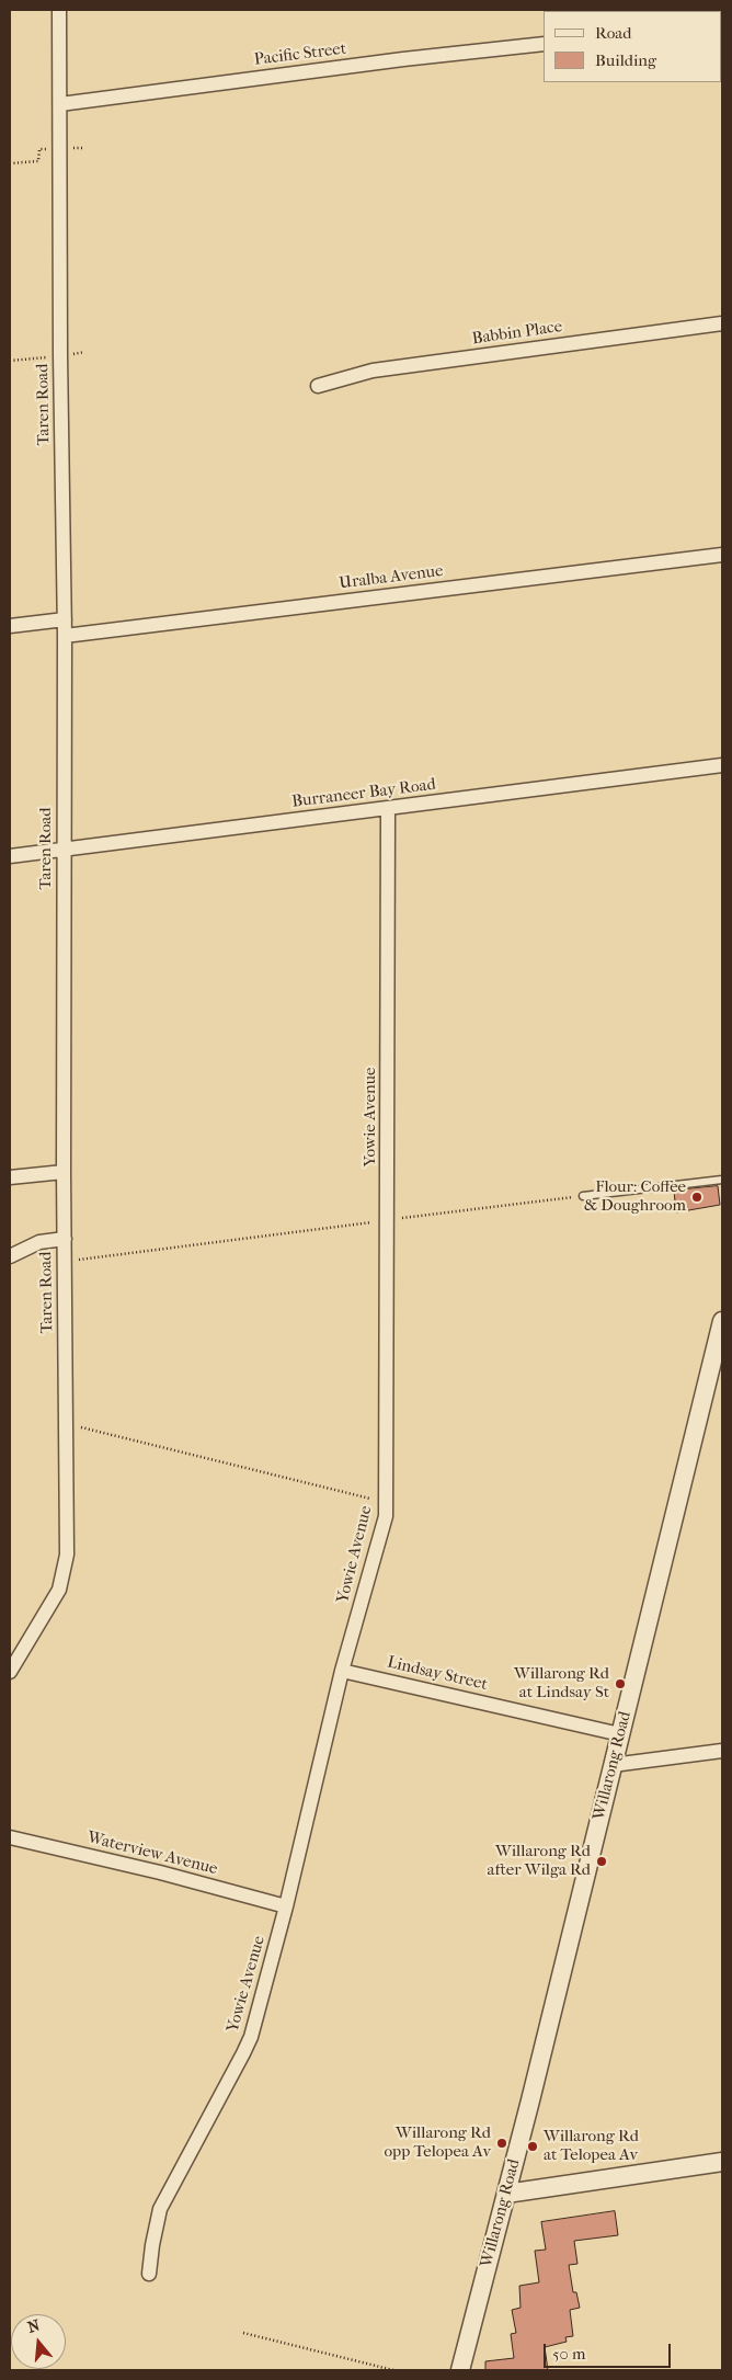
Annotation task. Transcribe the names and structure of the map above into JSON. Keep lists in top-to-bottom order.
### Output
{
  "streets": {
    "street": [
      "Pacific Street",
      "Babbin Place",
      "Taren Road",
      "Uralba Avenue",
      "Burraneer Bay Road",
      "Yowie Avenue",
      "Lindsay Street",
      "Willarong Road",
      "Waterview Avenue"
    ]
  },
  "crossings": [
    ["Pacific Street", "Taren Road"],
    ["Taren Road", "Uralba Avenue"],
    ["Taren Road", "Burraneer Bay Road"],
    ["Burraneer Bay Road", "Yowie Avenue"],
    ["Yowie Avenue", "Lindsay Street"],
    ["Yowie Avenue", "Waterview Avenue"],
    ["Lindsay Street", "Willarong Road"]
  ],
  "places": [
    "Flour: Coffee & Doughroom",
    "Willarong Rd at Lindsay St",
    "Willarong Rd after Wilga Rd",
    "Willarong Rd opp Telopea Av",
    "Willarong Rd at Telopea Av"
  ],
  "legend": ["Road", "Building"],
  "scale_bar": "50 m",
  "north": "top"
}
